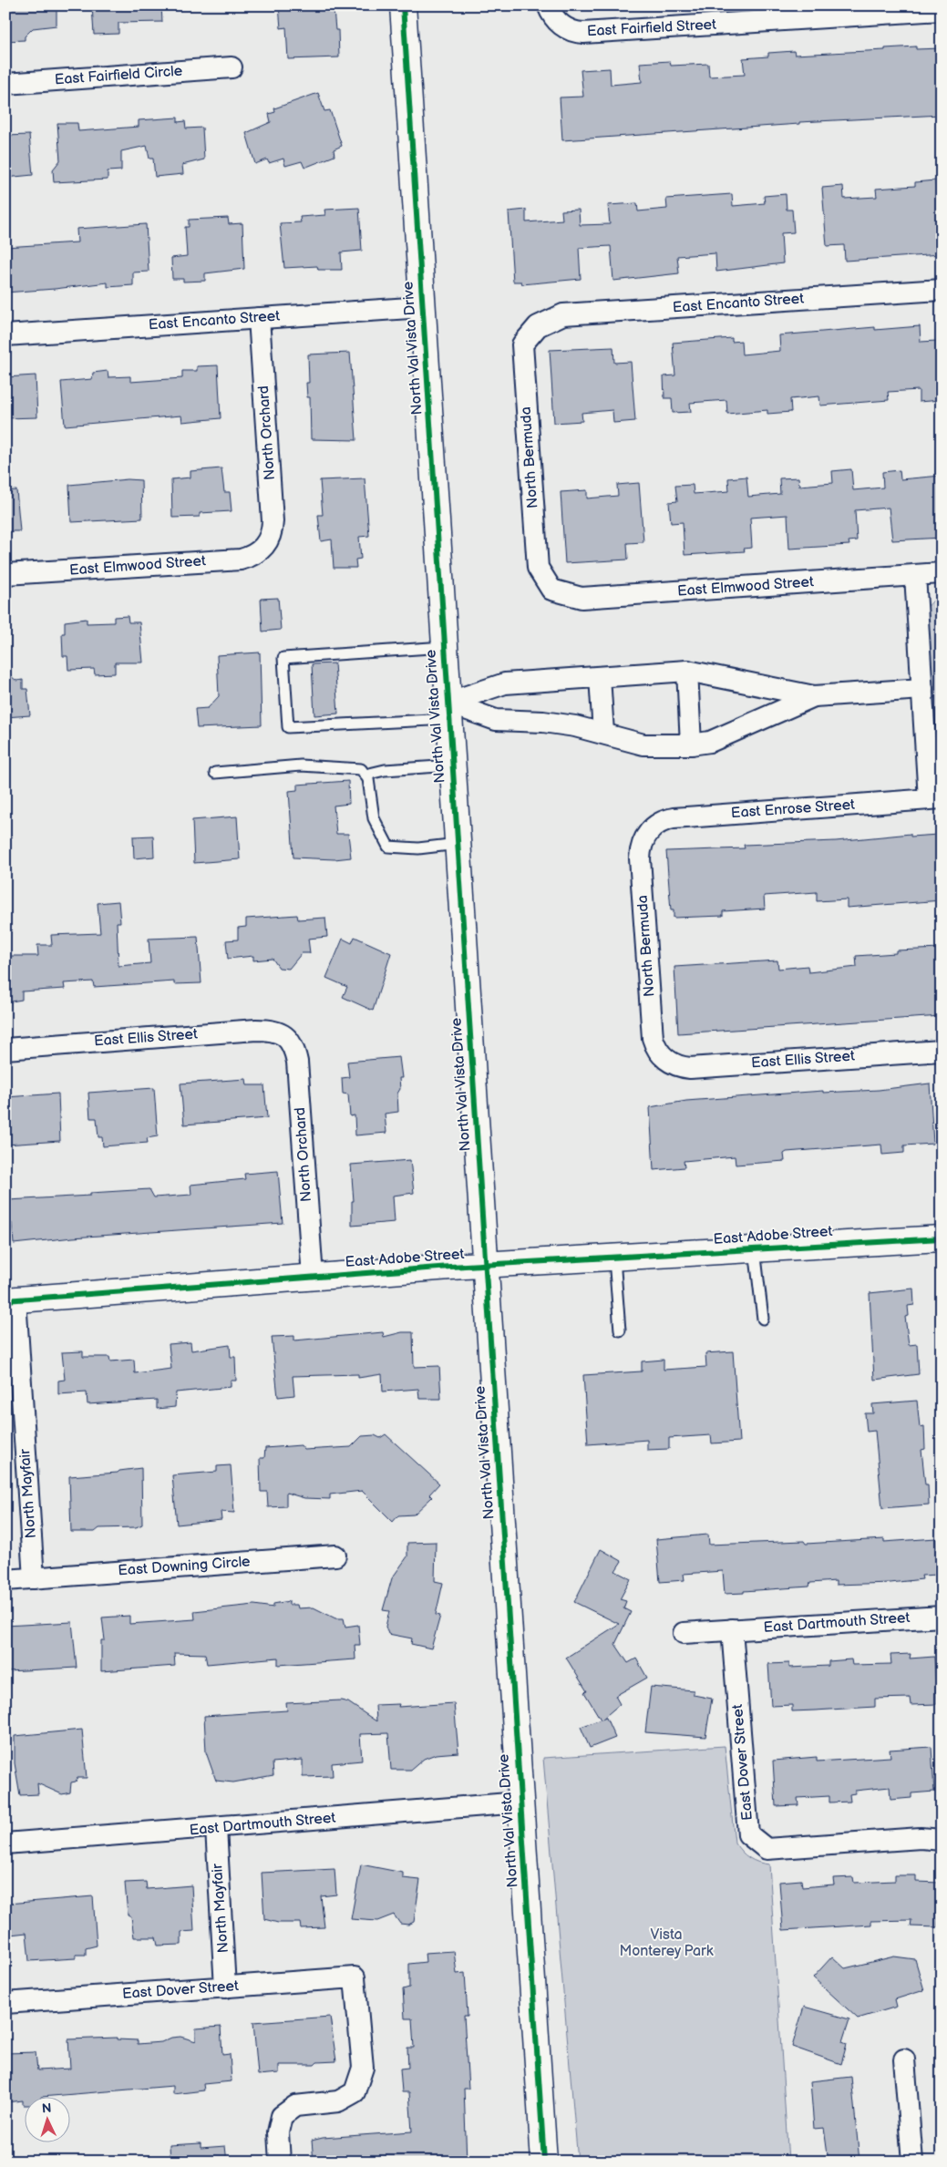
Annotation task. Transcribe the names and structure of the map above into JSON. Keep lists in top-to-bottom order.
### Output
{
  "streets": {
    "main road": ["North Val Vista Drive", "East Adobe Street"],
    "street": [
      "East Fairfield Street",
      "East Fairfield Circle",
      "East Encanto Street",
      "North Orchard",
      "North Bermuda",
      "East Elmwood Street",
      "East Enrose Street",
      "East Ellis Street",
      "North Mayfair",
      "East Downing Circle",
      "East Dartmouth Street",
      "East Dover Street"
    ]
  },
  "crossings": [
    ["East Encanto Street", "North Val Vista Drive"],
    ["East Encanto Street", "North Orchard"],
    ["East Encanto Street", "North Bermuda"],
    ["North Val Vista Drive", "East Adobe Street"],
    ["North Val Vista Drive", "East Dartmouth Street"],
    ["North Orchard", "East Elmwood Street"],
    ["North Orchard", "East Ellis Street"],
    ["North Orchard", "East Adobe Street"],
    ["North Bermuda", "East Elmwood Street"],
    ["North Bermuda", "East Enrose Street"],
    ["North Bermuda", "East Ellis Street"],
    ["East Adobe Street", "North Mayfair"],
    ["North Mayfair", "East Downing Circle"],
    ["North Mayfair", "East Dartmouth Street"],
    ["North Mayfair", "East Dover Street"],
    ["East Dartmouth Street", "East Dover Street"]
  ],
  "parks": ["Vista Monterey Park"],
  "north": "top"
}
